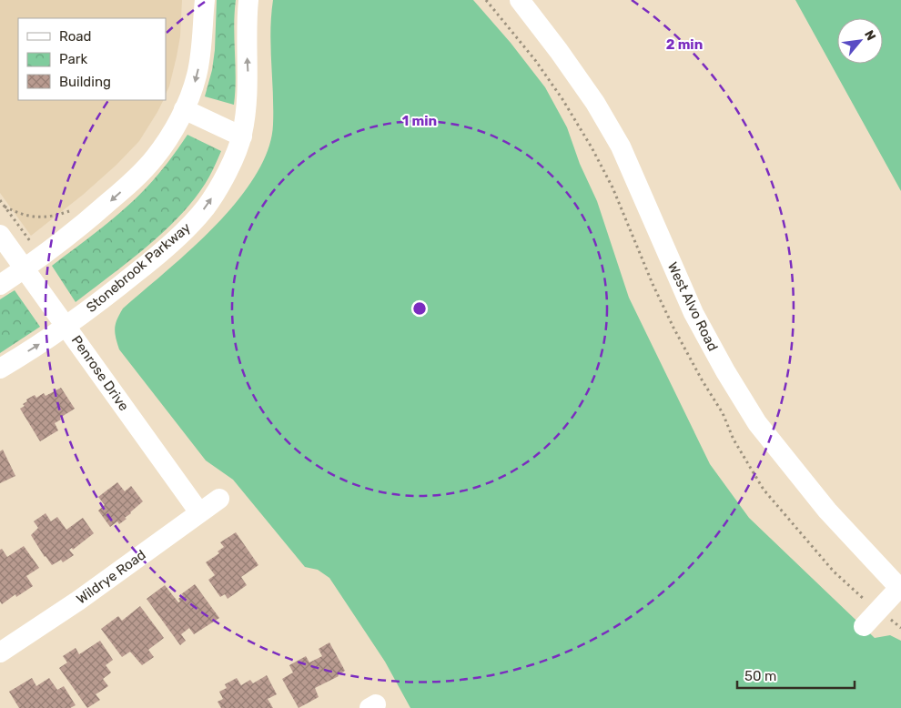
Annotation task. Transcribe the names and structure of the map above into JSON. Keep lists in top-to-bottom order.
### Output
{
  "streets": {
    "street": [
      "Stonebrook Parkway",
      "West Alvo Road",
      "Penrose Drive",
      "Wildrye Road"
    ]
  },
  "crossings": [
    ["Stonebrook Parkway", "Penrose Drive"],
    ["Penrose Drive", "Wildrye Road"]
  ],
  "legend": ["Road", "Park", "Building"],
  "scale_bar": "50 m",
  "north": "top right",
  "rings": ["2 min", "1 min"]
}
